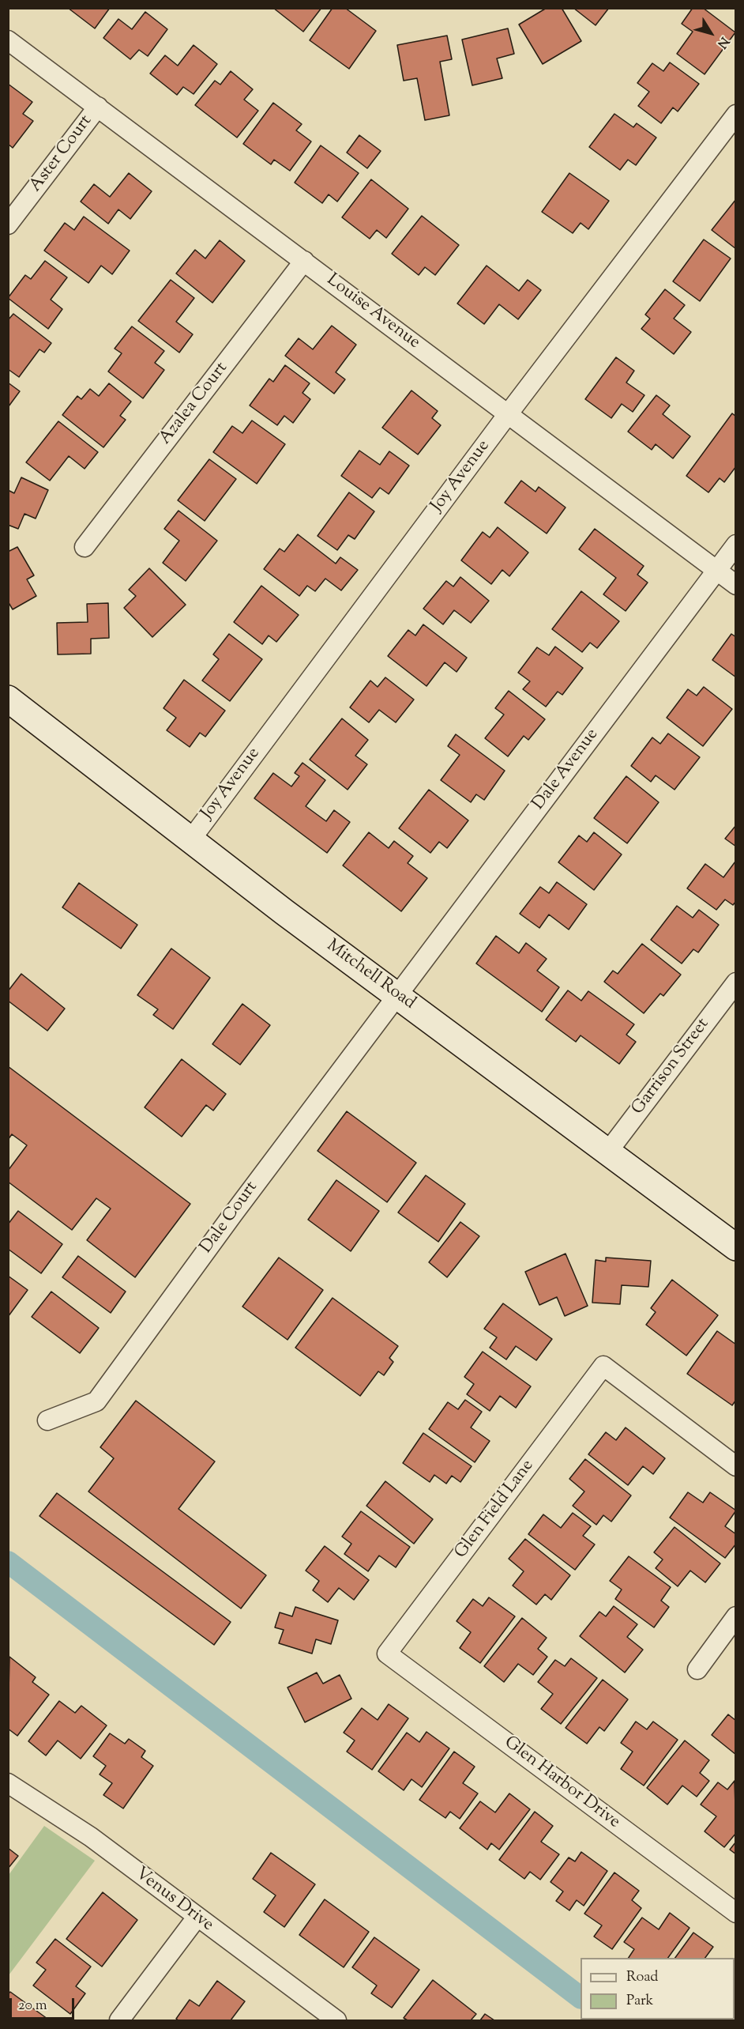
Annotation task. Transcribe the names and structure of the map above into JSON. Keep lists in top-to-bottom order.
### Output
{
  "streets": {
    "main road": ["Mitchell Road"],
    "street": [
      "Aster Court",
      "Louise Avenue",
      "Azalea Court",
      "Joy Avenue",
      "Dale Avenue",
      "Garrison Street",
      "Dale Court",
      "Glen Field Lane",
      "Glen Harbor Drive",
      "Venus Drive"
    ]
  },
  "crossings": [
    ["Aster Court", "Louise Avenue"],
    ["Louise Avenue", "Azalea Court"],
    ["Louise Avenue", "Joy Avenue"],
    ["Louise Avenue", "Dale Avenue"],
    ["Joy Avenue", "Mitchell Road"],
    ["Dale Avenue", "Mitchell Road"],
    ["Dale Avenue", "Dale Court"],
    ["Mitchell Road", "Garrison Street"],
    ["Mitchell Road", "Dale Court"],
    ["Glen Field Lane", "Glen Harbor Drive"]
  ],
  "legend": ["Road", "Park"],
  "scale_bar": "20 m",
  "north": "bottom right"
}
